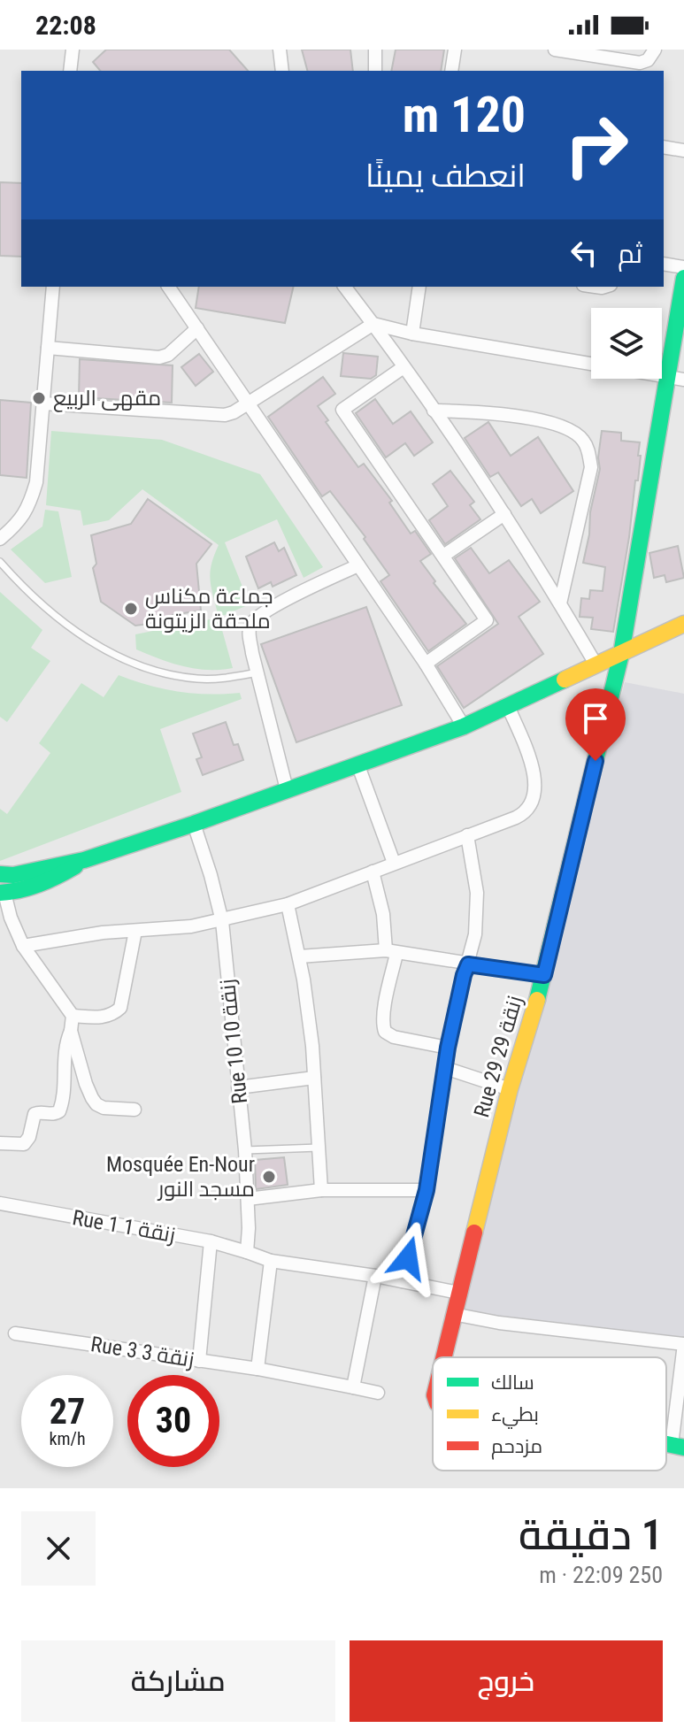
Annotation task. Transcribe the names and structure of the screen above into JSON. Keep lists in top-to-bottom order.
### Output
{
  "streets": {
    "street": [
      "Rue 10 زنقة 10",
      "Rue 29 زنقة 29",
      "Rue 1 زنقة 1",
      "Rue 3 زنقة 3"
    ]
  },
  "crossings": [
    ["Rue 10 زنقة 10", "Rue 1 زنقة 1"],
    ["Rue 29 زنقة 29", "Rue 1 زنقة 1"]
  ],
  "places": ["مقهى الربيع", "جماعة مكناس ملحقة الزيتونة", "Mosquée En-Nour مسجد النور"],
  "legend": ["سالك", "بطيء", "مزدحم"],
  "page": {
    "status": "22:08",
    "turn": ["120 m", "انعطف يمينًا"],
    "then": "ثم",
    "speed": "27 km/h",
    "limit": "30",
    "heading": ["1 دقيقة", "250 m · 22:09"],
    "buttons": ["خروج", "مشاركة"]
  }
}
